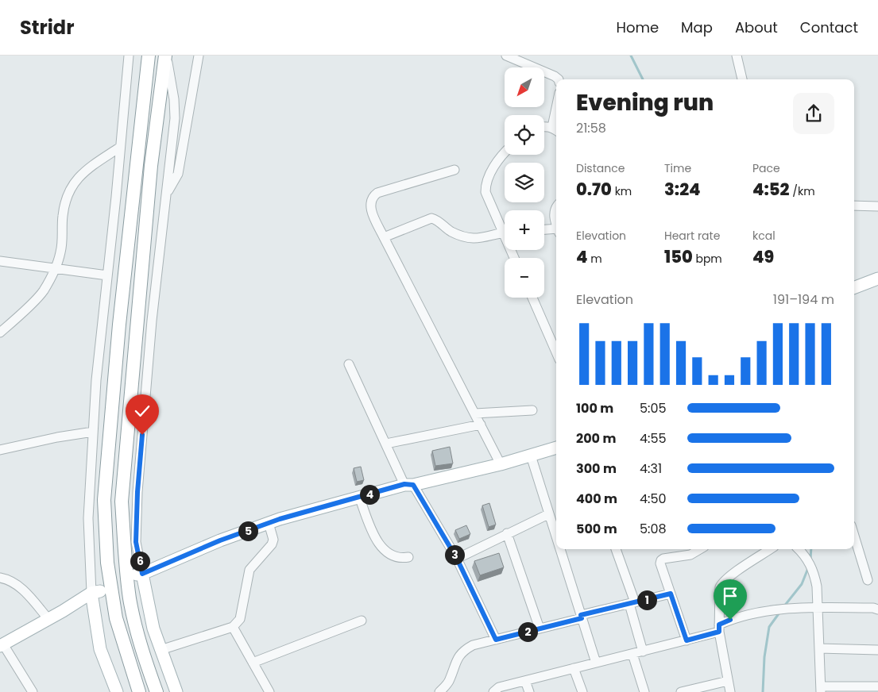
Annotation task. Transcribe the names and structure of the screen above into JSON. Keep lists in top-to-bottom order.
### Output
{
  "north": "bottom left",
  "page": {
    "header": "Stridr",
    "nav": [
      "Home",
      "Map",
      "About",
      "Contact"
    ],
    "map_buttons": ["+", "−"],
    "heading": ["Evening run", "21:58"],
    "stats": [
      ["Distance", "0.70 km"],
      ["Time", "3:24"],
      ["Pace", "4:52 /km"],
      ["Elevation", "4 m"],
      ["Heart rate", "150 bpm"],
      ["kcal", "49"]
    ],
    "chart": ["Elevation", "191–194 m"],
    "list": [
      {
        "name": "100 m",
        "note": "5:05"
      },
      {
        "name": "200 m",
        "note": "4:55"
      },
      {
        "name": "300 m",
        "note": "4:31"
      },
      {
        "name": "400 m",
        "note": "4:50"
      },
      {
        "name": "500 m",
        "note": "5:08"
      }
    ],
    "pins": [
      "4",
      "5",
      "3",
      "6",
      "1",
      "2"
    ]
  }
}
